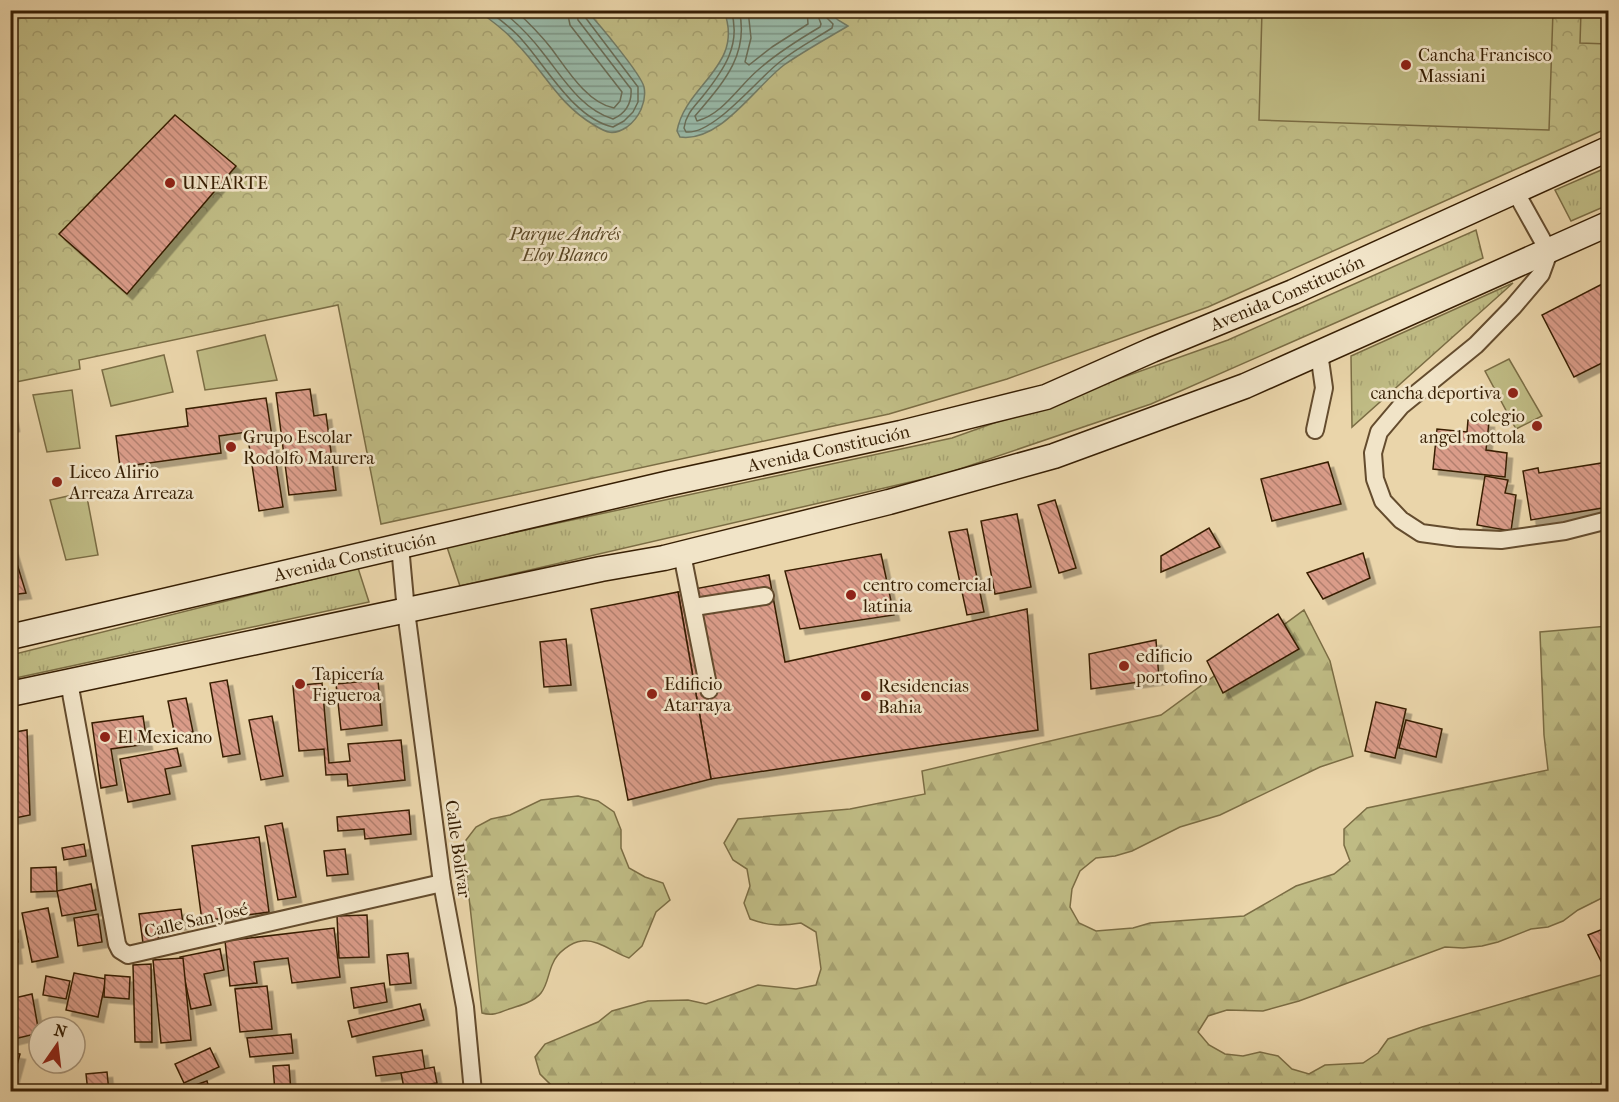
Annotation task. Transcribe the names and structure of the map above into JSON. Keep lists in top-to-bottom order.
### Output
{
  "streets": {
    "main road": ["Avenida Constitución"],
    "street": ["Calle Bolívar", "Calle San José"]
  },
  "crossings": [
    ["Avenida Constitución", "Calle Bolívar"],
    ["Calle Bolívar", "Calle San José"]
  ],
  "parks": ["Parque Andrés Eloy Blanco"],
  "places": [
    "Cancha Francisco Massiani",
    "UNEARTE",
    "cancha deportiva",
    "colegio angel mottola",
    "Grupo Escolar Rodolfo Maurera",
    "Liceo Alirio Arreaza Arreaza",
    "centro comercial latinia",
    "edificio portofino",
    "Tapicería Figueroa",
    "Edificio Atarraya",
    "Residencias Bahia",
    "El Mexicano"
  ],
  "north": "top"
}
